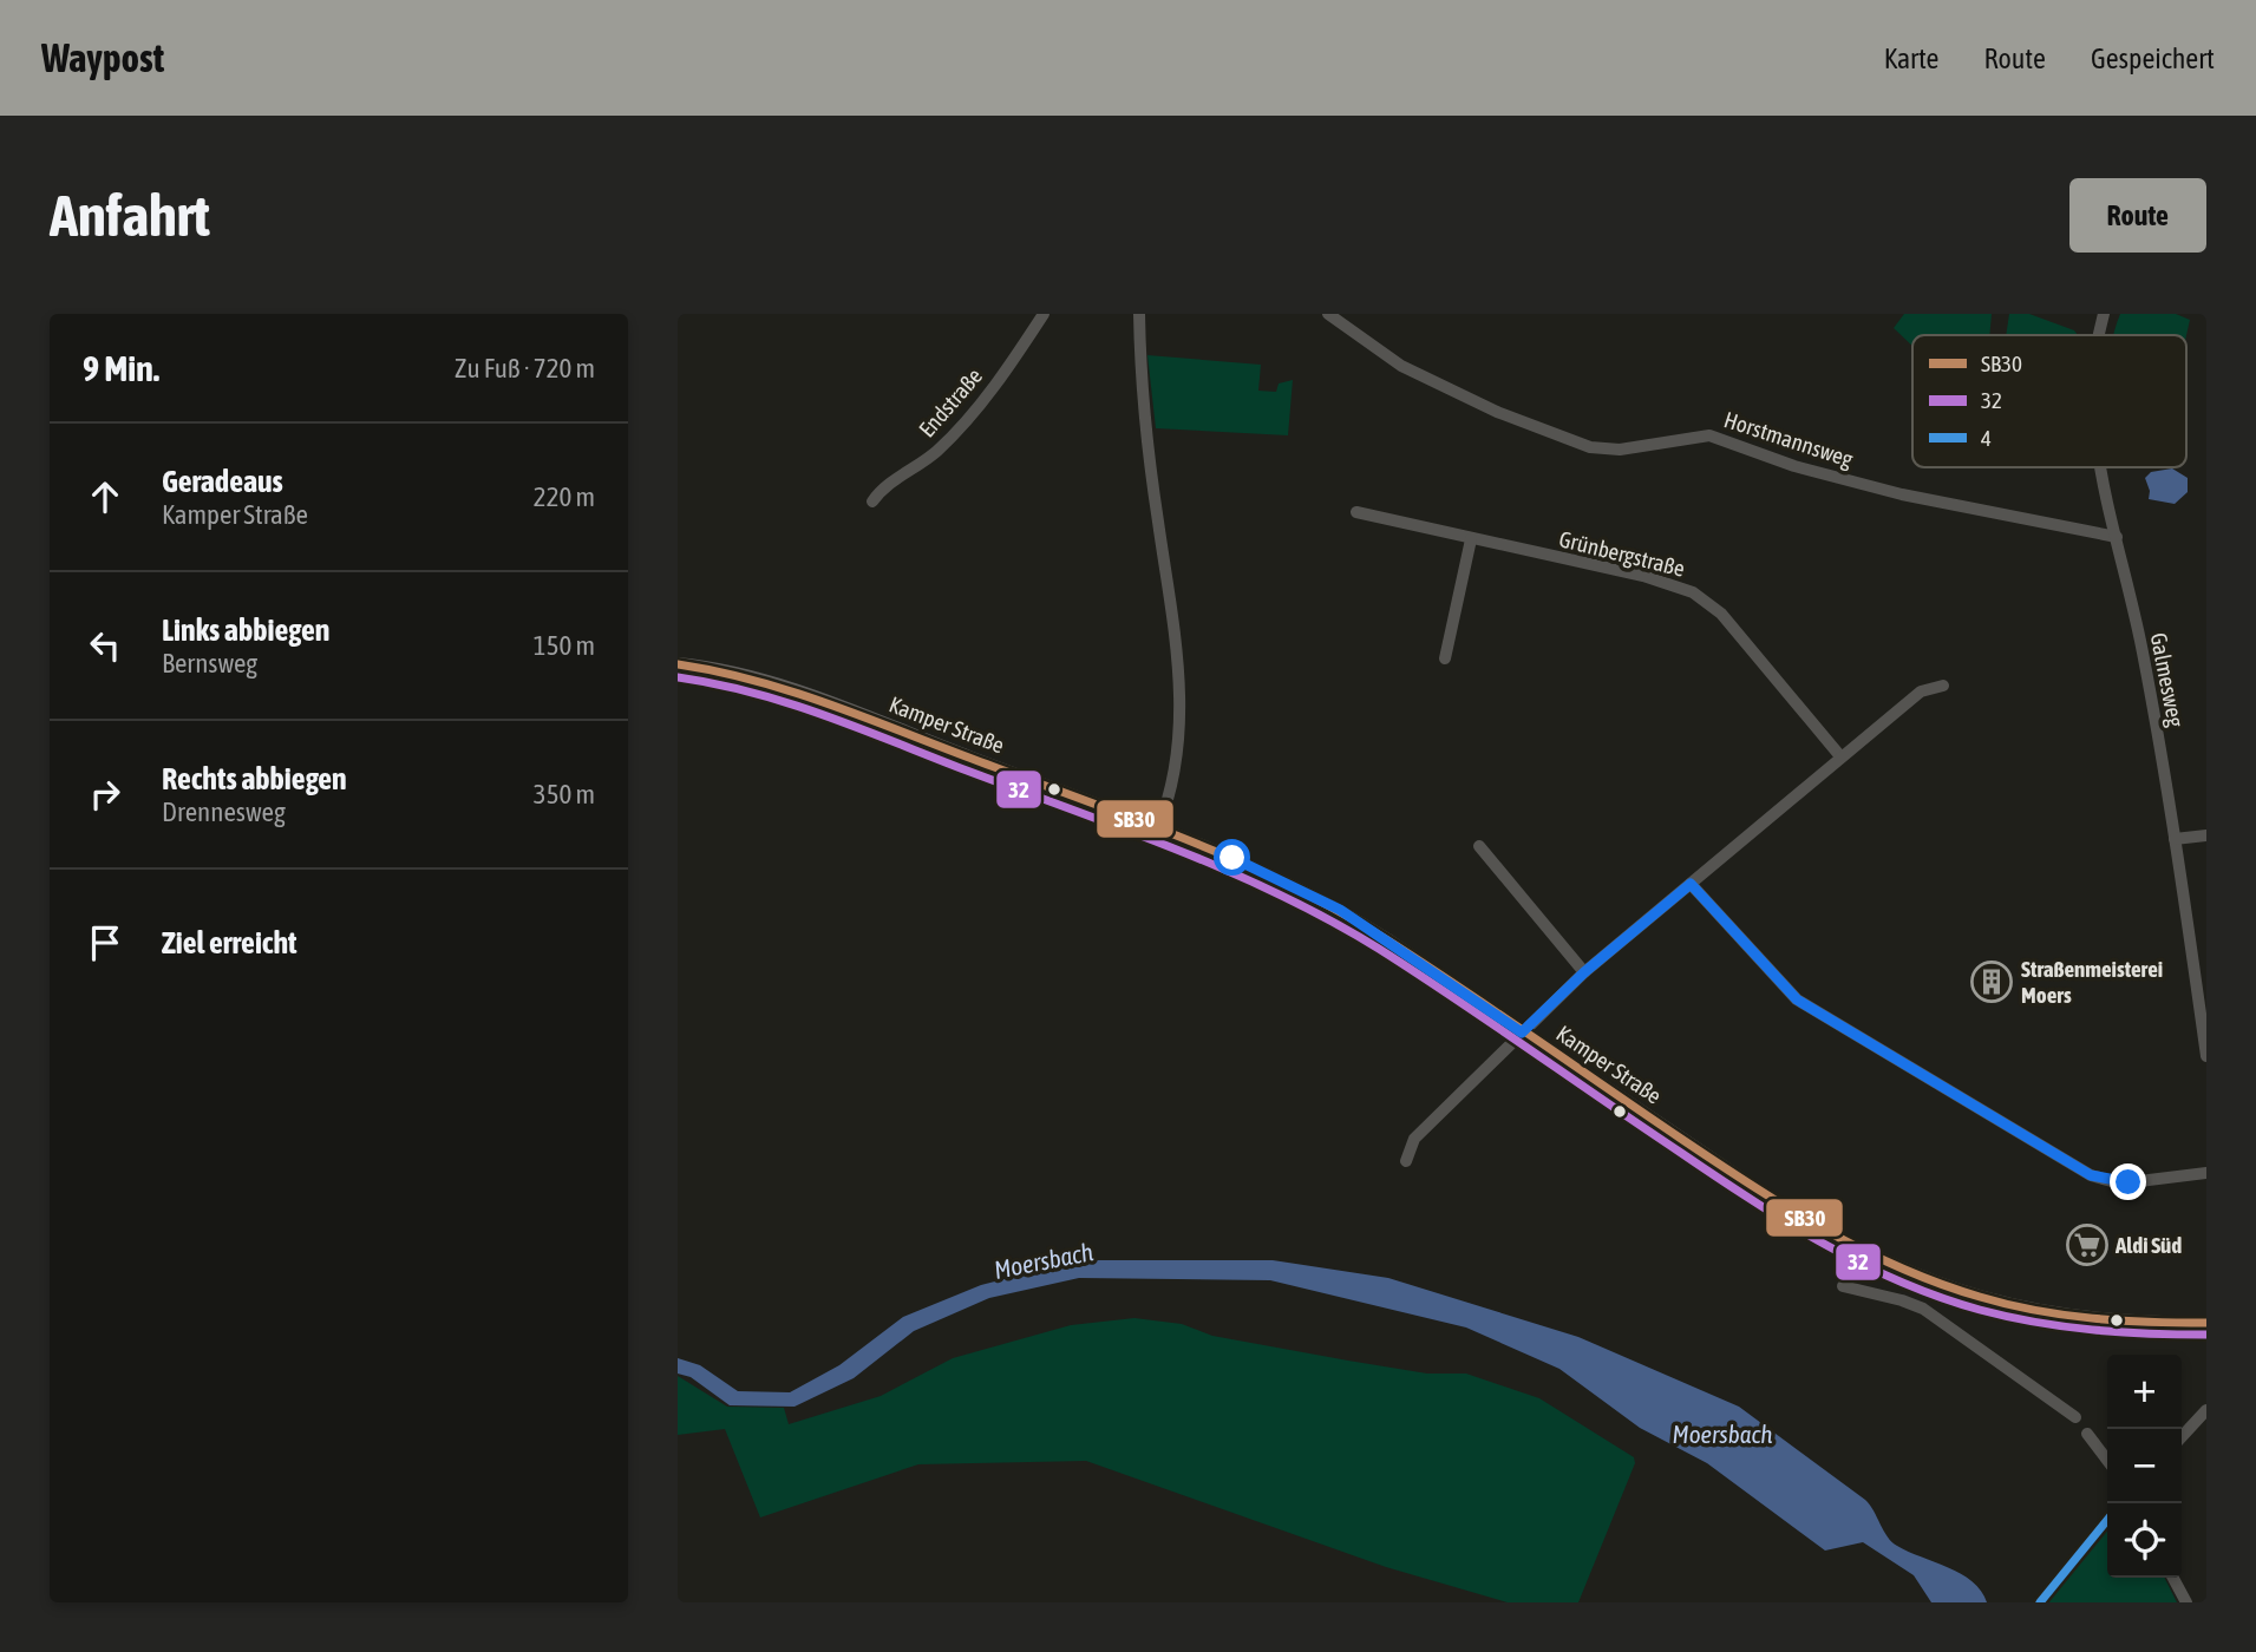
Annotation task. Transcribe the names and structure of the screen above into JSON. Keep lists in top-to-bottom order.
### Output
{
  "streets": {
    "main road": ["Kamper Straße"],
    "street": [
      "Endstraße",
      "Horstmannsweg",
      "Grünbergstraße",
      "Galmesweg"
    ]
  },
  "crossings": [
    ["Horstmannsweg", "Galmesweg"]
  ],
  "water": ["Moersbach"],
  "places": {
    "building": ["Straßenmeisterei Moers"],
    "supermarket": ["Aldi Süd"]
  },
  "lines": ["transit line SB30", "transit line 32", "transit line 4"],
  "legend": ["SB30", "32", "4"],
  "page": {
    "header": "Waypost",
    "nav": ["Karte", "Route", "Gespeichert"],
    "buttons": "Route",
    "title": "Anfahrt",
    "heading": ["9 Min.", "Zu Fuß · 720 m"],
    "list": [
      ["Geradeaus", "Kamper Straße", "220 m"],
      ["Links abbiegen", "Bernsweg", "150 m"],
      ["Rechts abbiegen", "Drennesweg", "350 m"],
      "Ziel erreicht"
    ],
    "map_buttons": ["+", "−"]
  }
}
